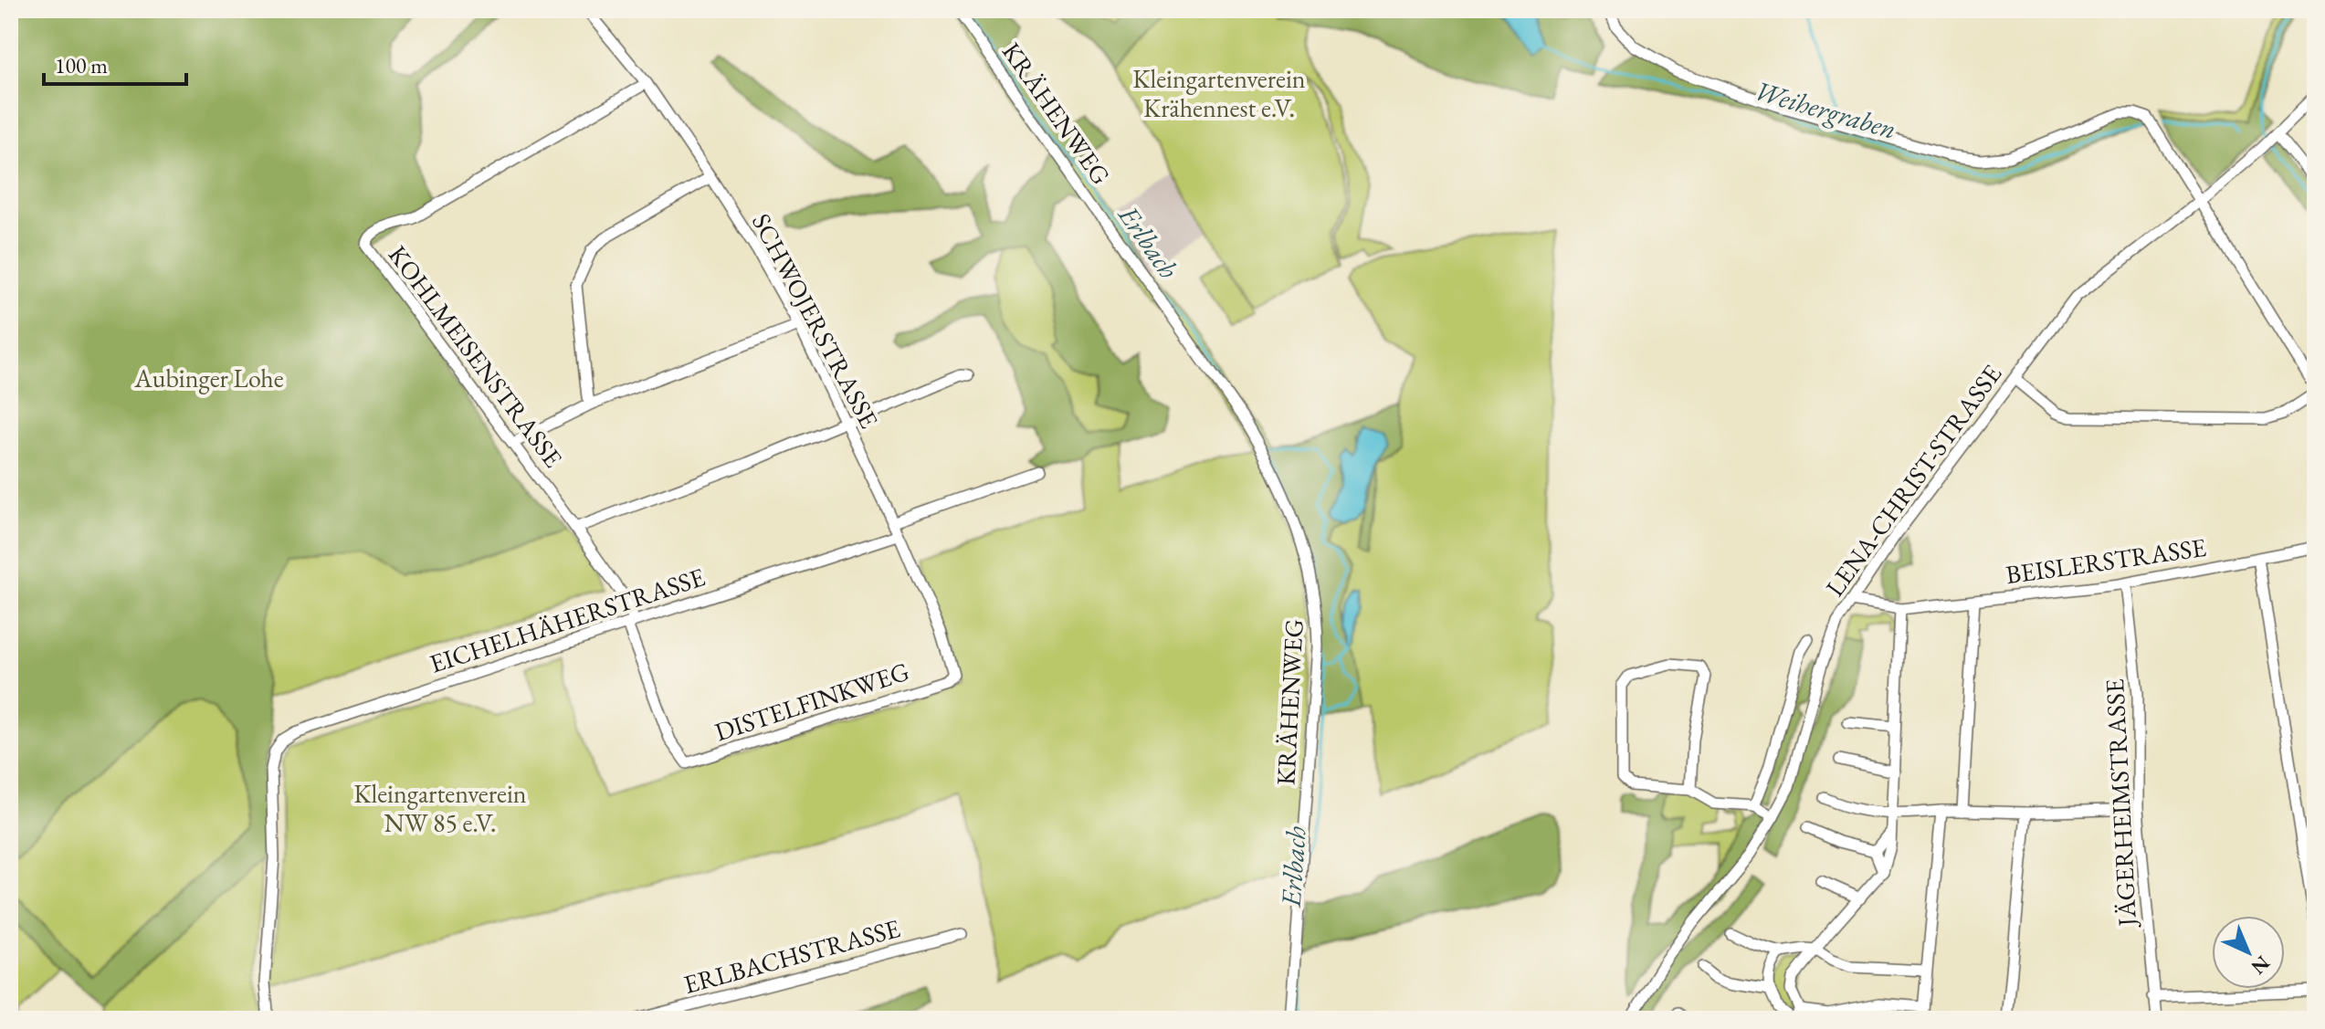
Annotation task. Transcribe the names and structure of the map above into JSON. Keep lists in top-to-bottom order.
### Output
{
  "streets": {
    "street": [
      "KRÄHENWEG",
      "SCHWOJERSTRASSE",
      "KOHLMEISENSTRASSE",
      "LENA-CHRIST-STRASSE",
      "BEISLERSTRASSE",
      "EICHELHÄHERSTRASSE",
      "DISTELFINKWEG",
      "JÄGERHEIMSTRASSE",
      "ERLBACHSTRASSE"
    ]
  },
  "crossings": [
    ["SCHWOJERSTRASSE", "KOHLMEISENSTRASSE"],
    ["SCHWOJERSTRASSE", "EICHELHÄHERSTRASSE"],
    ["SCHWOJERSTRASSE", "DISTELFINKWEG"],
    ["KOHLMEISENSTRASSE", "EICHELHÄHERSTRASSE"],
    ["KOHLMEISENSTRASSE", "DISTELFINKWEG"],
    ["LENA-CHRIST-STRASSE", "BEISLERSTRASSE"],
    ["BEISLERSTRASSE", "JÄGERHEIMSTRASSE"]
  ],
  "water": ["Weihergraben", "Erlbach"],
  "parks": ["Kleingartenverein Krähennest e.V.", "Aubinger Lohe", "Kleingartenverein NW 85 e.V."],
  "scale_bar": "100 m",
  "north": "bottom right"
}
